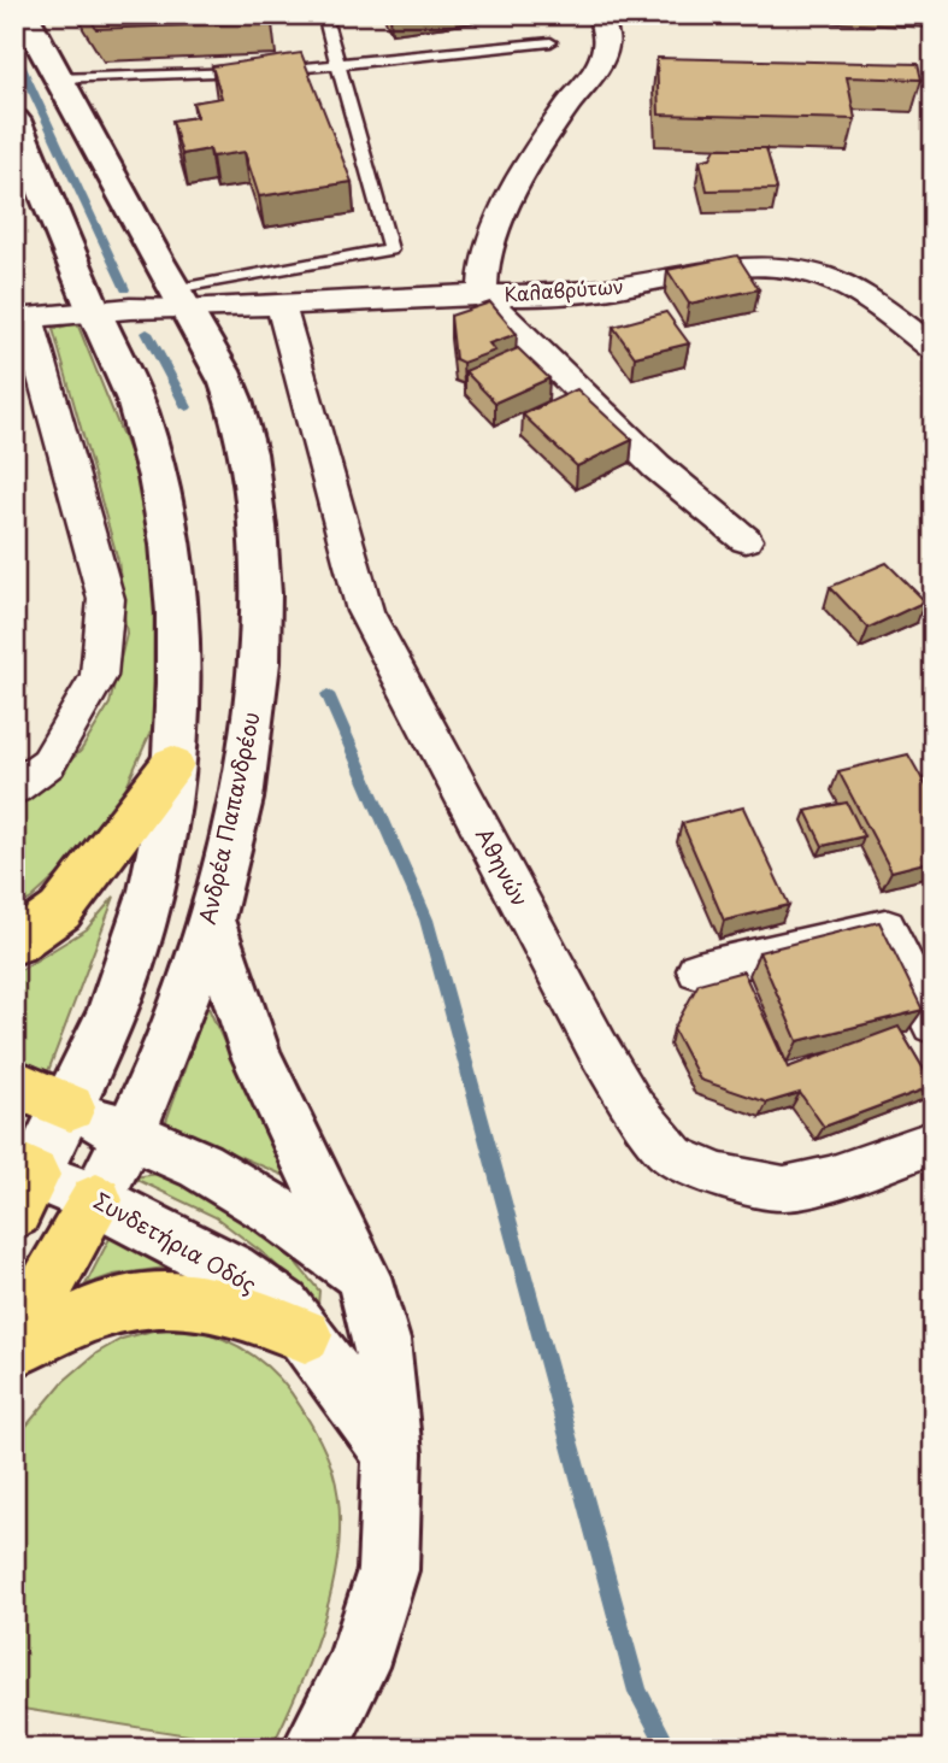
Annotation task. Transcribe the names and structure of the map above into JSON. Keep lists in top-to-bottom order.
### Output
{
  "streets": {
    "main road": ["Ανδρέα Παπανδρέου", "Συνδετήρια Οδός"],
    "street": ["Καλαβρύτων", "Αθηνών"]
  },
  "crossings": [
    ["Ανδρέα Παπανδρέου", "Συνδετήρια Οδός"]
  ]
}
